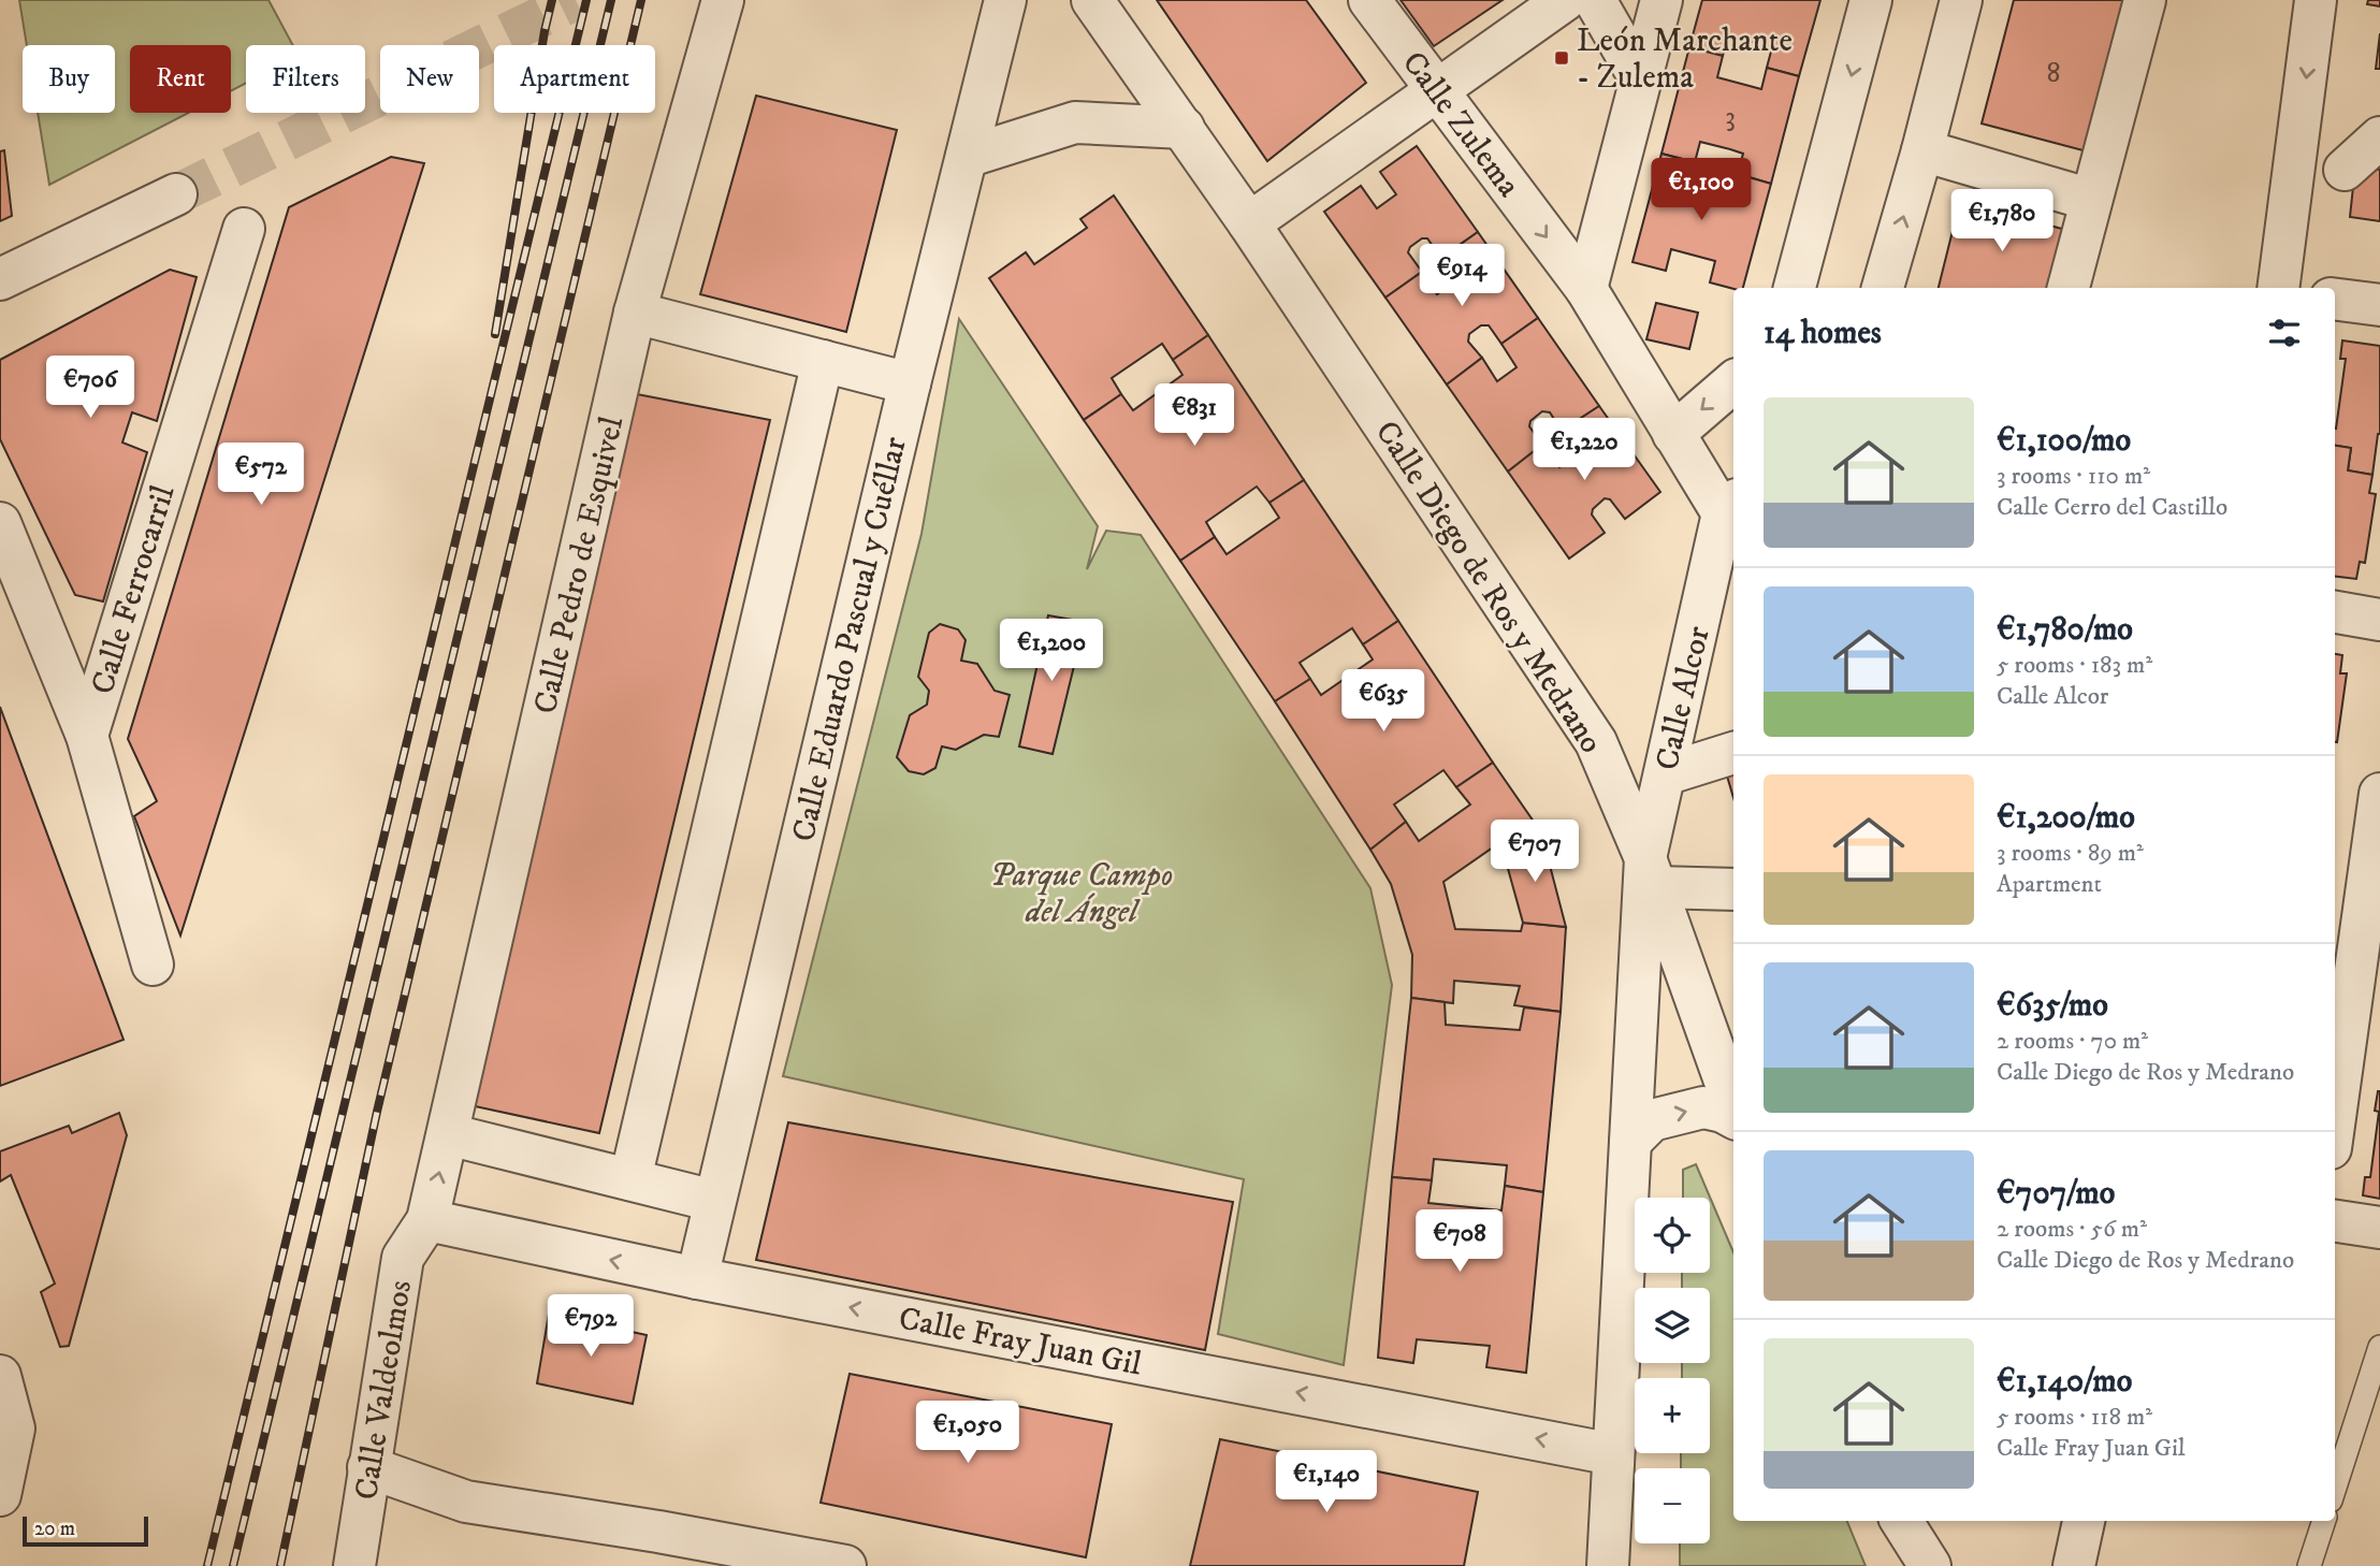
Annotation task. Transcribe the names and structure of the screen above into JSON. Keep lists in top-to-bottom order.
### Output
{
  "streets": {
    "street": [
      "Calle Zulema",
      "Calle Pedro de Esquivel",
      "Calle Diego de Ros y Medrano",
      "Calle Ferrocarril",
      "Calle Eduardo Pascual y Cuéllar",
      "Calle Alcor",
      "Calle Fray Juan Gil",
      "Calle Valdeolmos"
    ]
  },
  "crossings": [
    ["Calle Zulema", "Calle Alcor"],
    ["Calle Pedro de Esquivel", "Calle Fray Juan Gil"],
    ["Calle Pedro de Esquivel", "Calle Valdeolmos"],
    ["Calle Diego de Ros y Medrano", "Calle Alcor"],
    ["Calle Diego de Ros y Medrano", "Calle Fray Juan Gil"],
    ["Calle Eduardo Pascual y Cuéllar", "Calle Fray Juan Gil"],
    ["Calle Fray Juan Gil", "Calle Valdeolmos"]
  ],
  "parks": ["Parque Campo del Ángel"],
  "places": {
    "transit": ["León Marchante - Zulema"]
  },
  "house_numbers": ["8", "3"],
  "scale_bar": "20 m",
  "page": {
    "chip": [
      "Buy",
      "Rent",
      "Filters",
      "New",
      "Apartment"
    ],
    "price": [
      "€1,100",
      "€1,780",
      "€914",
      "€706",
      "€831",
      "€1,220",
      "€572",
      "€1,200",
      "€635",
      "€707",
      "€708",
      "€792",
      "€1,050",
      "€1,140"
    ],
    "heading": "14 homes",
    "list": [
      {
        "name": "€1,100/mo",
        "note": "3 rooms · 110 m² · Calle Cerro del Castillo"
      },
      {
        "name": "€1,780/mo",
        "note": "5 rooms · 183 m² · Calle Alcor"
      },
      {
        "name": "€1,200/mo",
        "note": "3 rooms · 89 m² · Apartment"
      },
      {
        "name": "€635/mo",
        "note": "2 rooms · 70 m² · Calle Diego de Ros y Medrano"
      },
      {
        "name": "€707/mo",
        "note": "2 rooms · 56 m² · Calle Diego de Ros y Medrano"
      },
      {
        "name": "€1,140/mo",
        "note": "5 rooms · 118 m² · Calle Fray Juan Gil"
      }
    ],
    "map_buttons": ["+", "−"],
    "scale": "20 m"
  }
}
